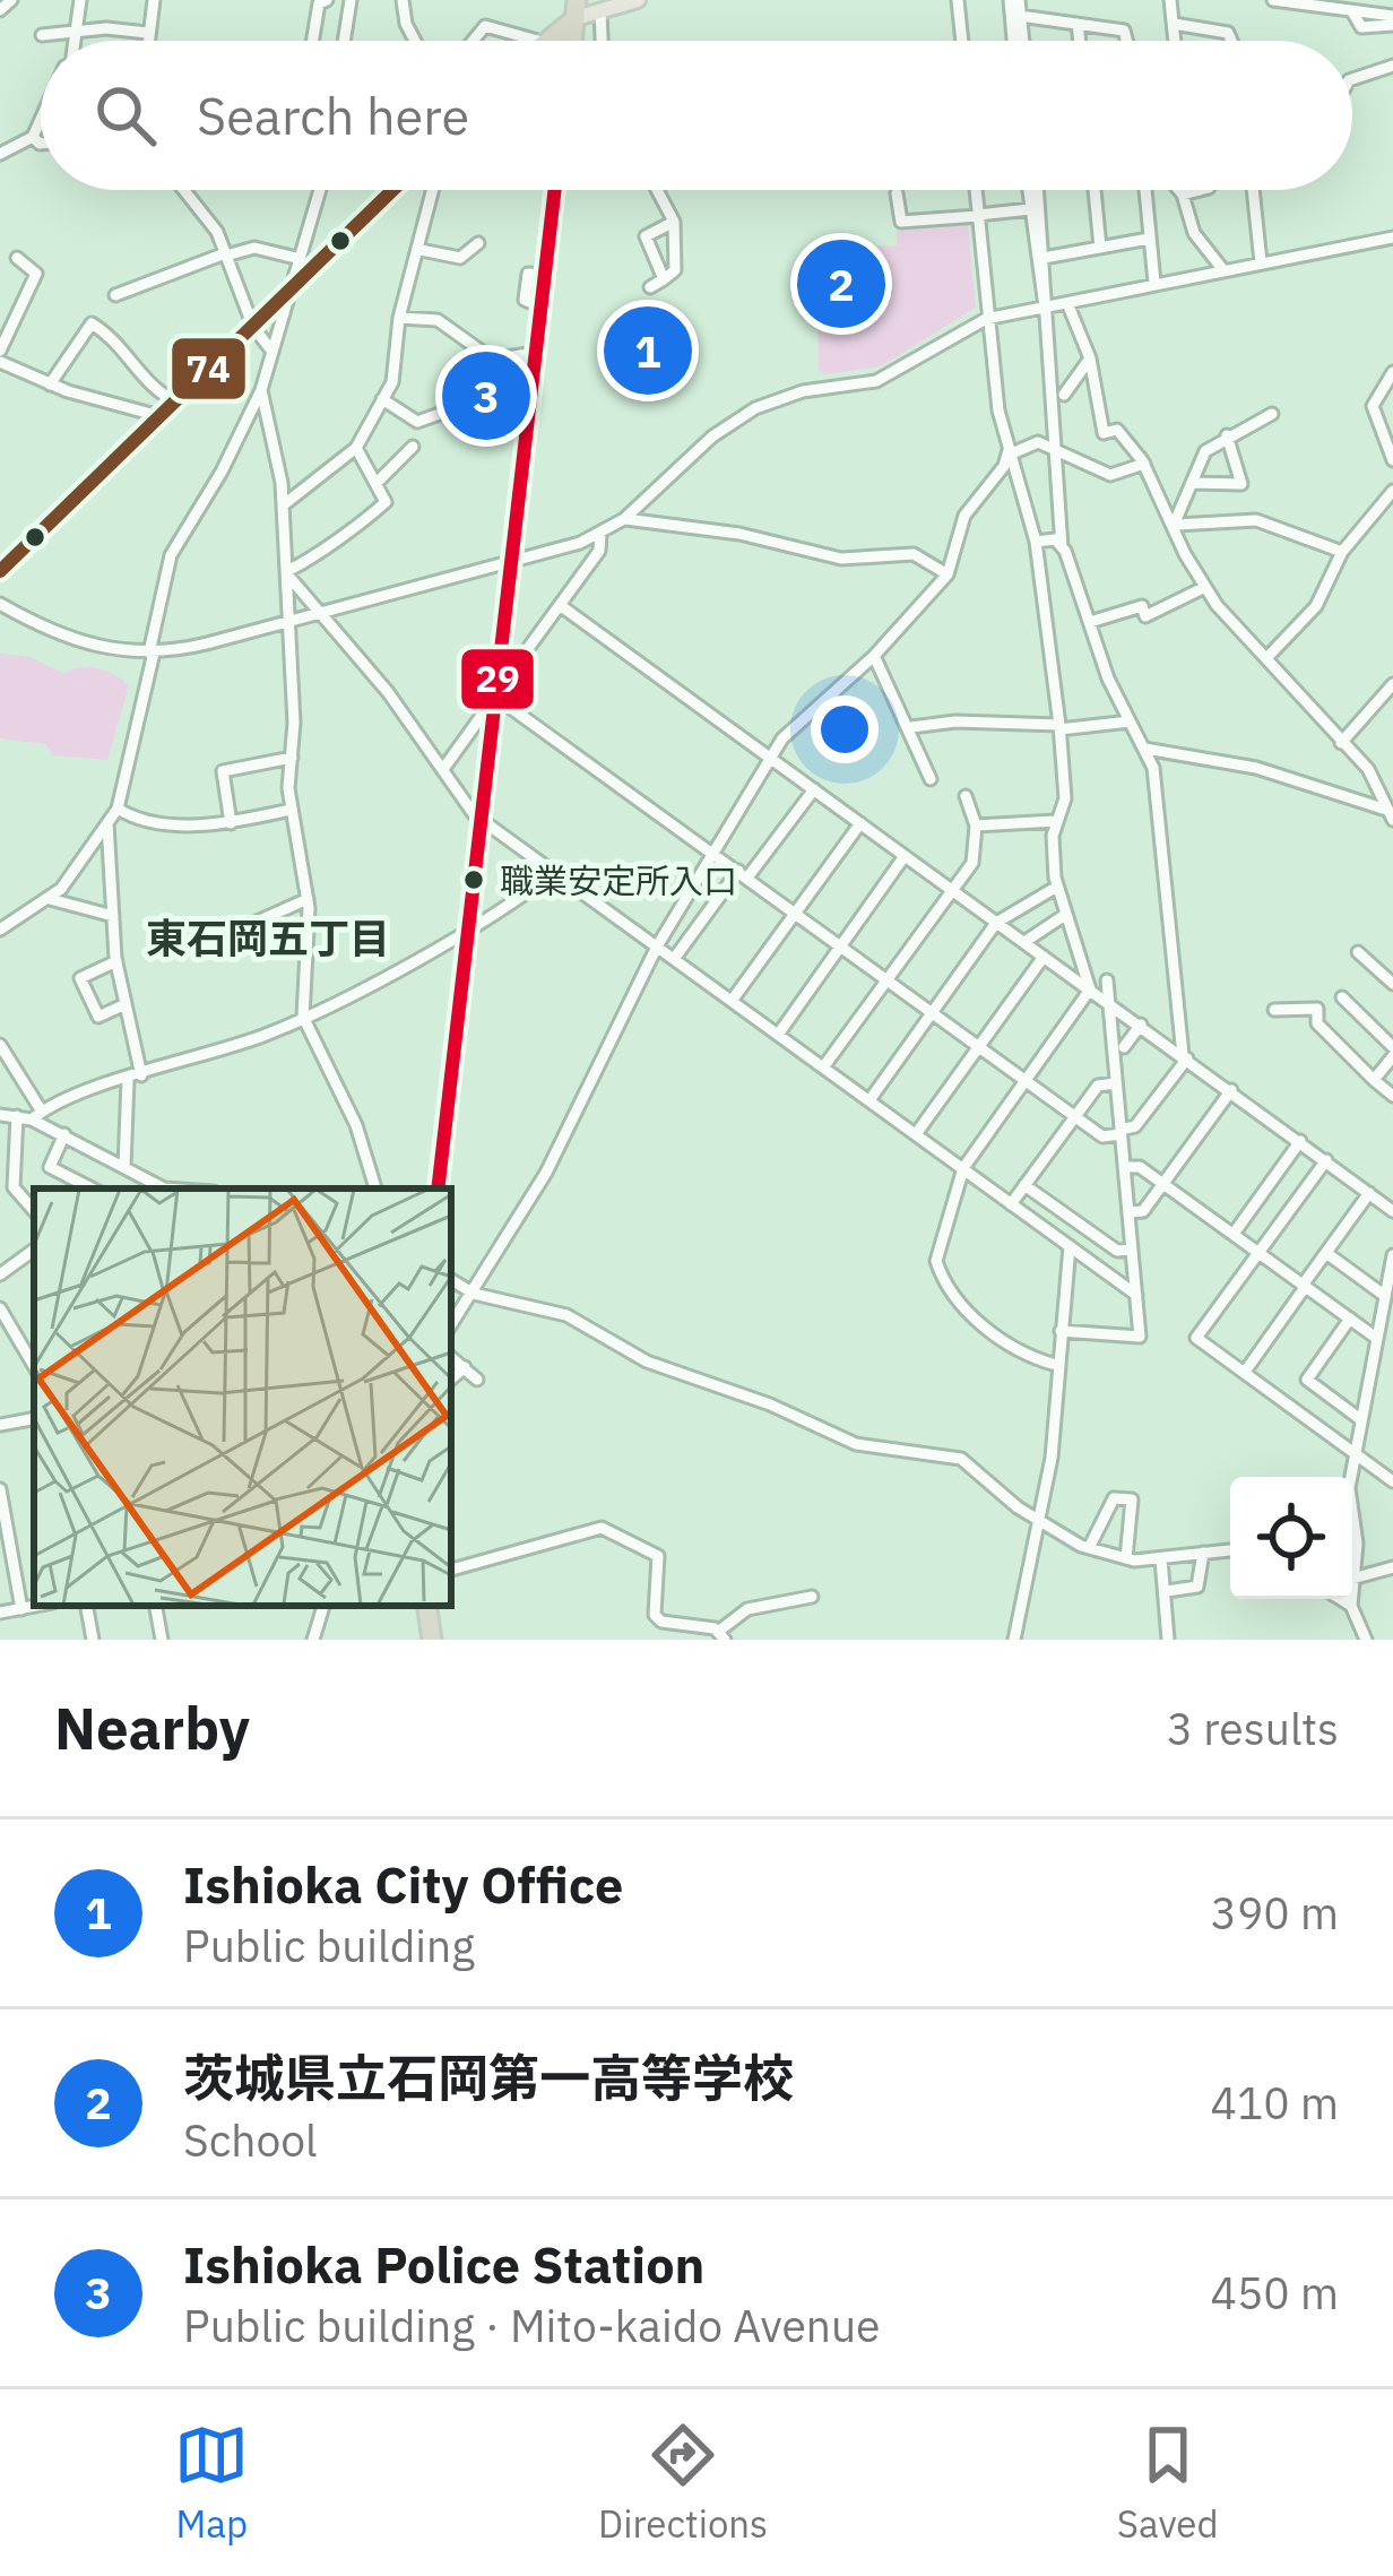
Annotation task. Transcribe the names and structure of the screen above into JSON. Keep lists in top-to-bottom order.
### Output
{
  "districts": ["東石岡五丁目"],
  "places": ["職業安定所入口"],
  "lines": ["transit line 29", "transit line 74"],
  "page": {
    "search": "Search here",
    "pins": ["2", "1", "3"],
    "heading": ["Nearby", "3 results"],
    "list": [
      {
        "mark": "1",
        "name": "Ishioka City Office",
        "note": "Public building",
        "value": "390 m"
      },
      {
        "mark": "2",
        "name": "茨城県立石岡第一高等学校",
        "note": "School",
        "value": "410 m"
      },
      {
        "mark": "3",
        "name": "Ishioka Police Station",
        "note": "Public building · Mito-kaido Avenue",
        "value": "450 m"
      }
    ],
    "nav": ["Map", "Directions", "Saved"]
  }
}
